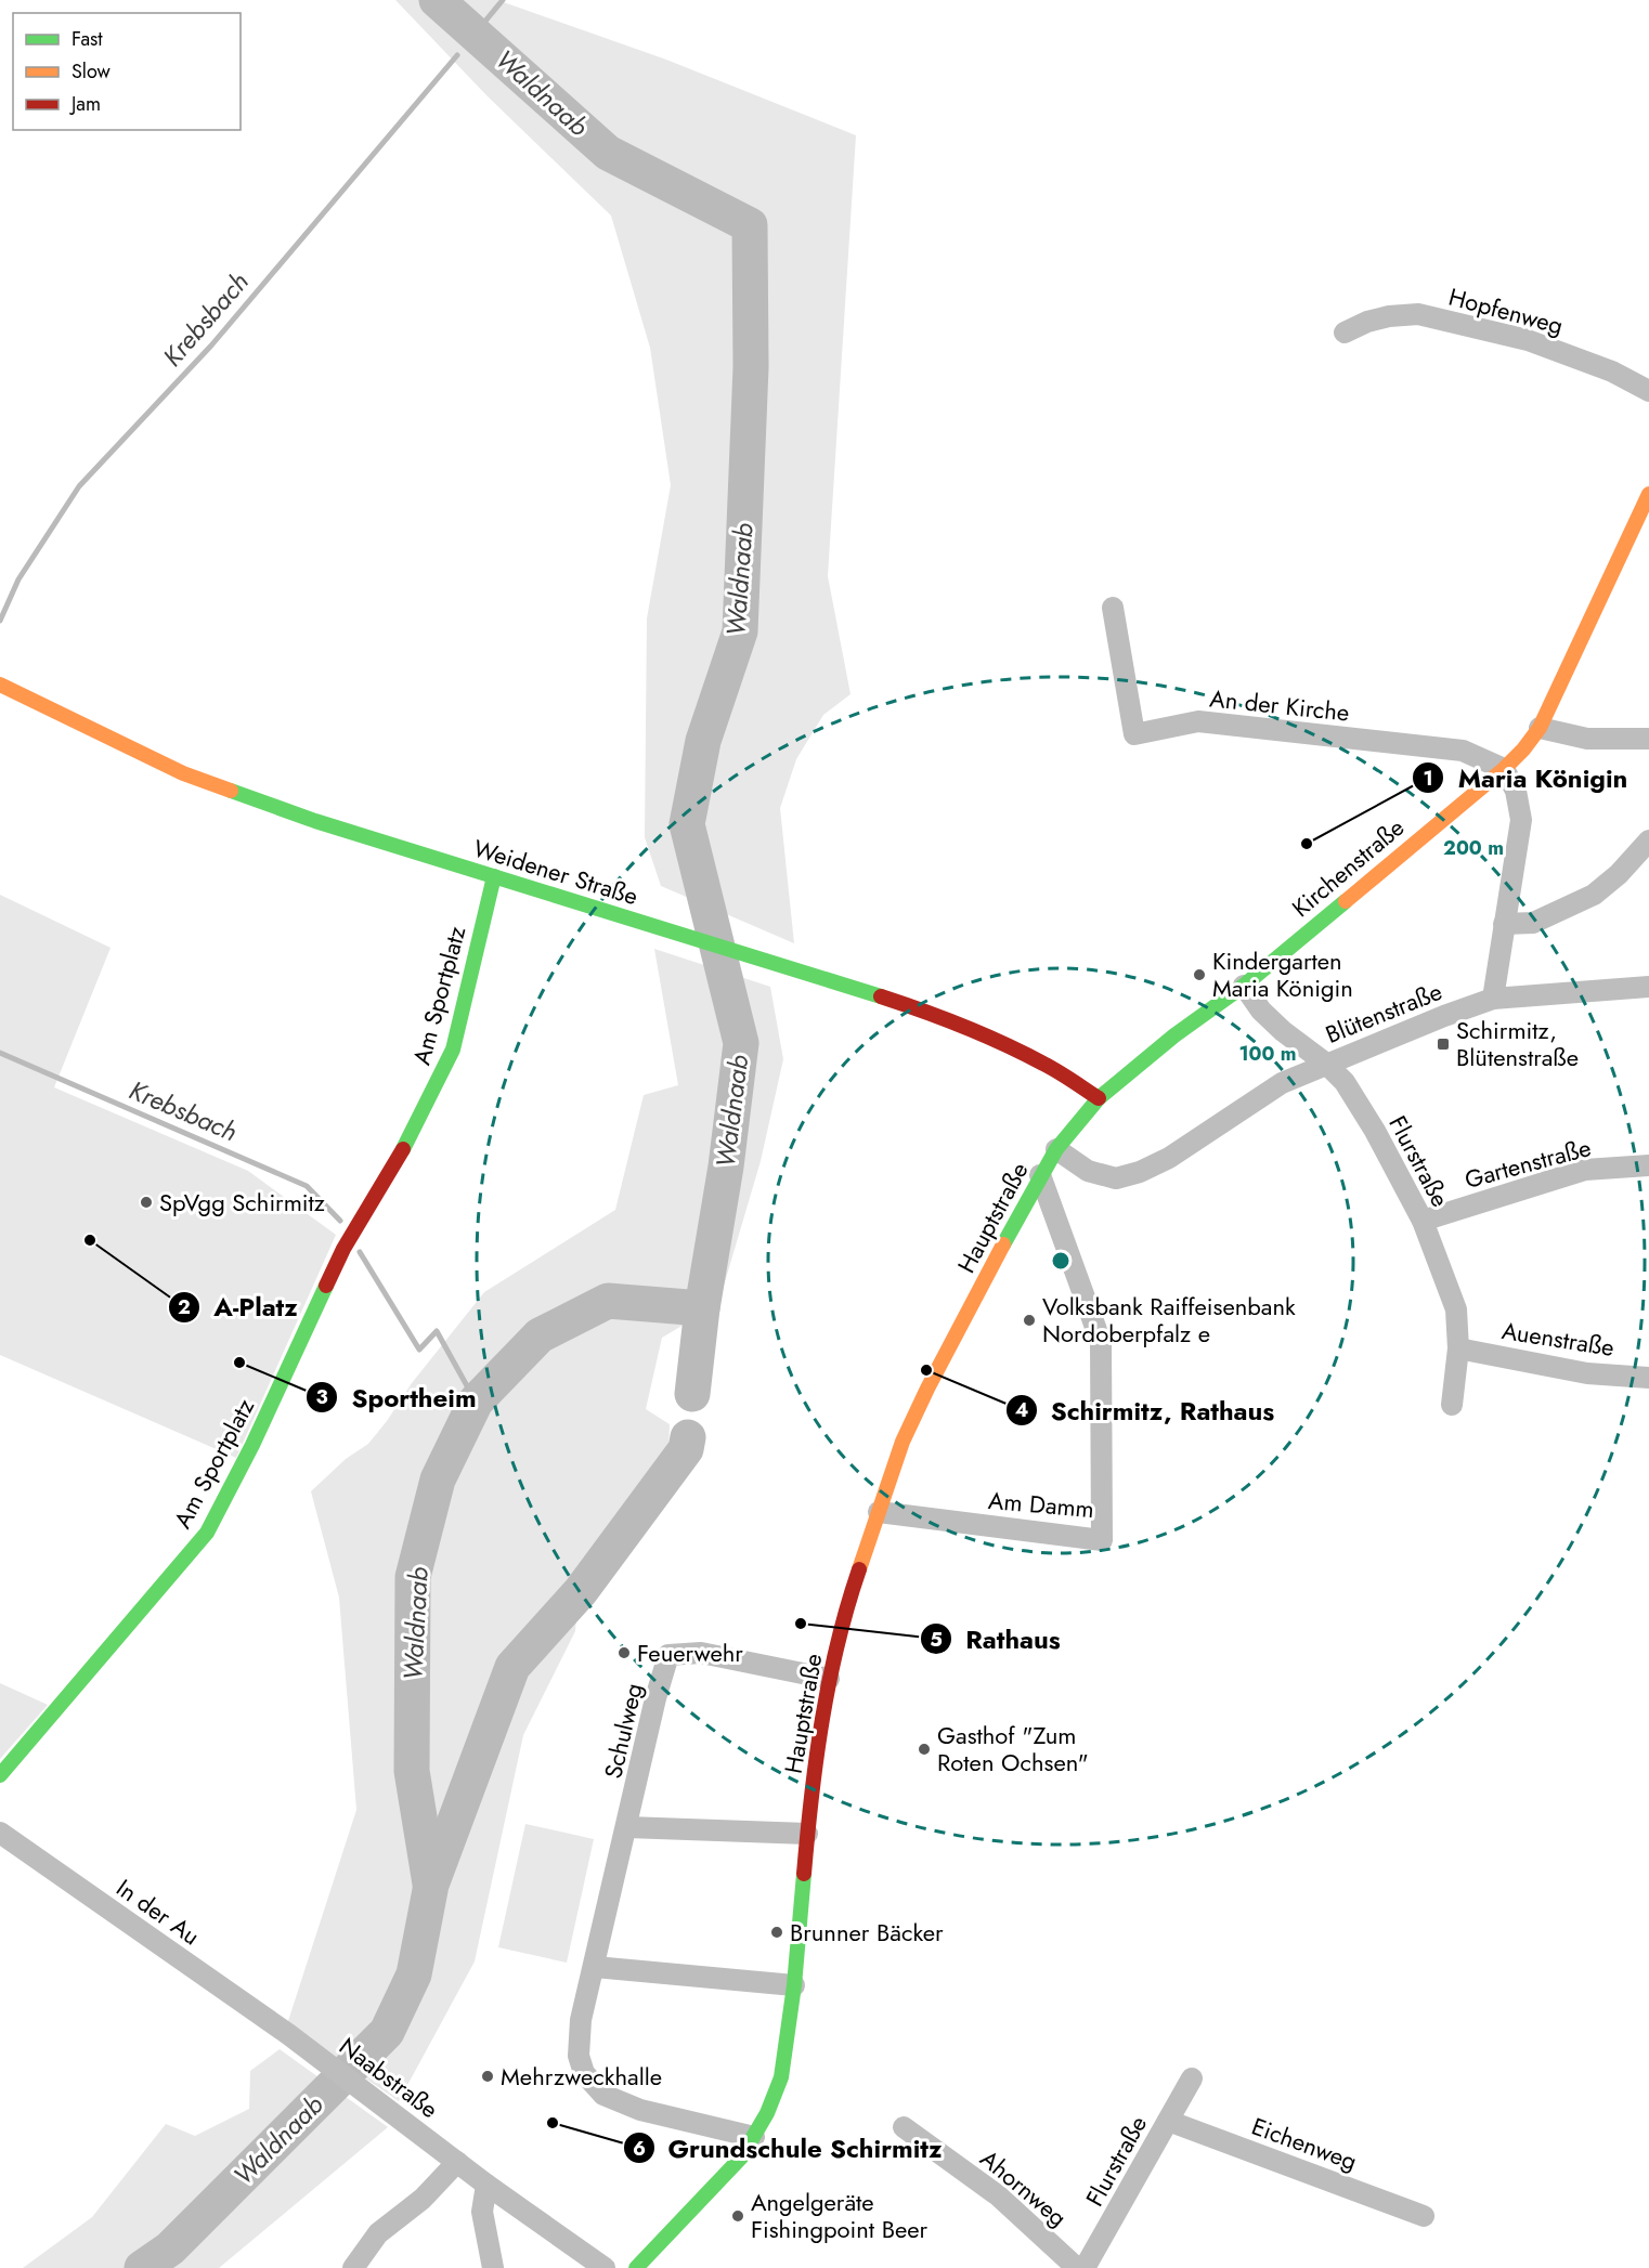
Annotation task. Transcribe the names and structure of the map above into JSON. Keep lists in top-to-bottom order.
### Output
{
  "streets": {
    "street": [
      "Hopfenweg",
      "An der Kirche",
      "Kirchenstraße",
      "Weidener Straße",
      "Am Sportplatz",
      "Blütenstraße",
      "Flurstraße",
      "Gartenstraße",
      "Hauptstraße",
      "Auenstraße",
      "Am Damm",
      "Schulweg",
      "In der Au",
      "Naabstraße",
      "Eichenweg",
      "Ahornweg"
    ]
  },
  "crossings": [
    ["An der Kirche", "Kirchenstraße"],
    ["Kirchenstraße", "Weidener Straße"],
    ["Kirchenstraße", "Flurstraße"],
    ["Kirchenstraße", "Hauptstraße"],
    ["Weidener Straße", "Am Sportplatz"],
    ["Weidener Straße", "Hauptstraße"],
    ["Blütenstraße", "Flurstraße"],
    ["Blütenstraße", "Hauptstraße"],
    ["Flurstraße", "Gartenstraße"],
    ["Flurstraße", "Auenstraße"],
    ["Flurstraße", "Eichenweg"],
    ["Hauptstraße", "Am Damm"],
    ["Hauptstraße", "Schulweg"],
    ["In der Au", "Naabstraße"]
  ],
  "water": ["Waldnaab", "Krebsbach"],
  "places": {
    "other": [
      "Maria Königin",
      "Kindergarten Maria Königin",
      "SpVgg Schirmitz",
      "A-Platz",
      "Volksbank Raiffeisenbank Nordoberpfalz e",
      "Sportheim",
      "Schirmitz, Rathaus",
      "Rathaus",
      "Feuerwehr",
      "Gasthof \"Zum Roten Ochsen\"",
      "Brunner Bäcker",
      "Mehrzweckhalle",
      "Grundschule Schirmitz",
      "Angelgeräte Fishingpoint Beer"
    ],
    "transit": ["Schirmitz, Blütenstraße"]
  },
  "legend": ["Fast", "Slow", "Jam"],
  "rings": ["200 m", "100 m"]
}
